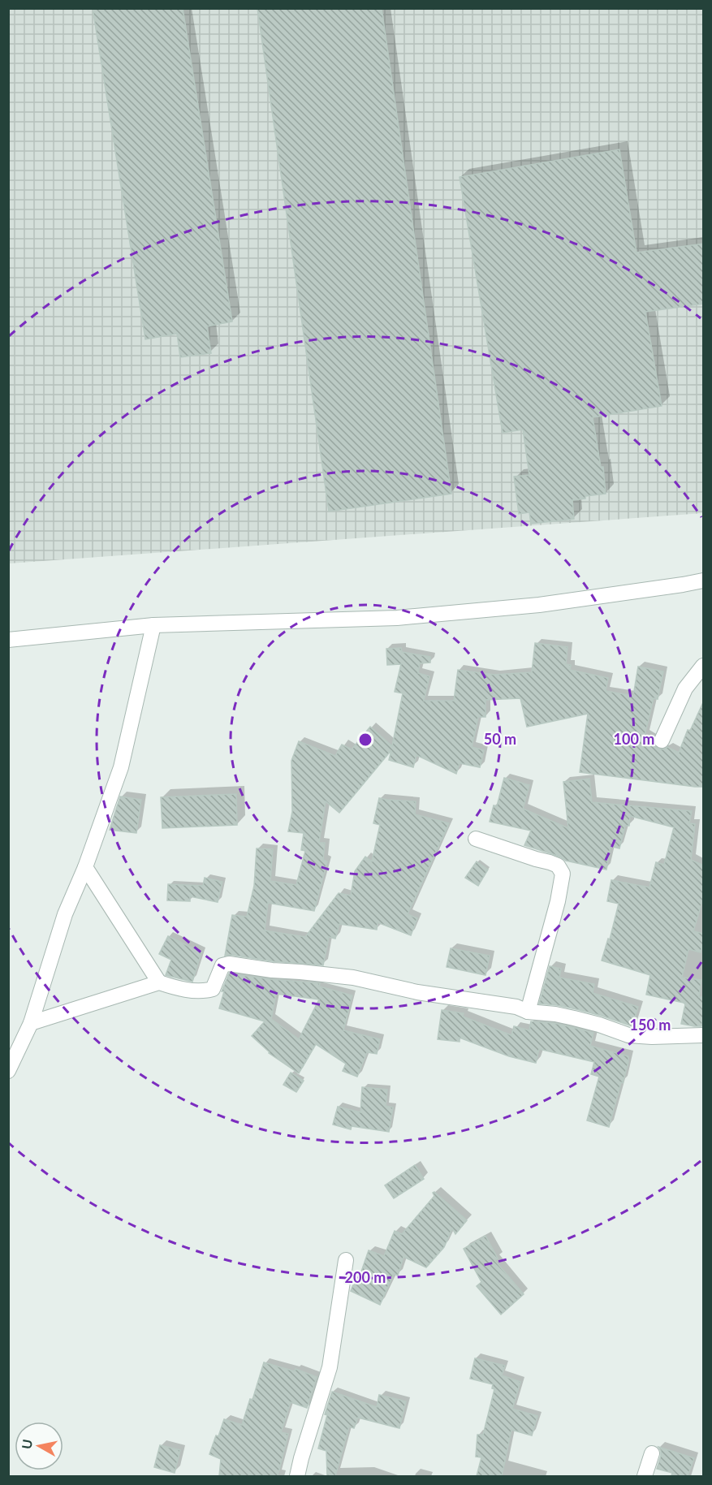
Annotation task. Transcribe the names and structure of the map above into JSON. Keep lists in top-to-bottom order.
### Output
{
  "north": "left",
  "rings": [
    "50 m",
    "100 m",
    "150 m",
    "200 m"
  ]
}
